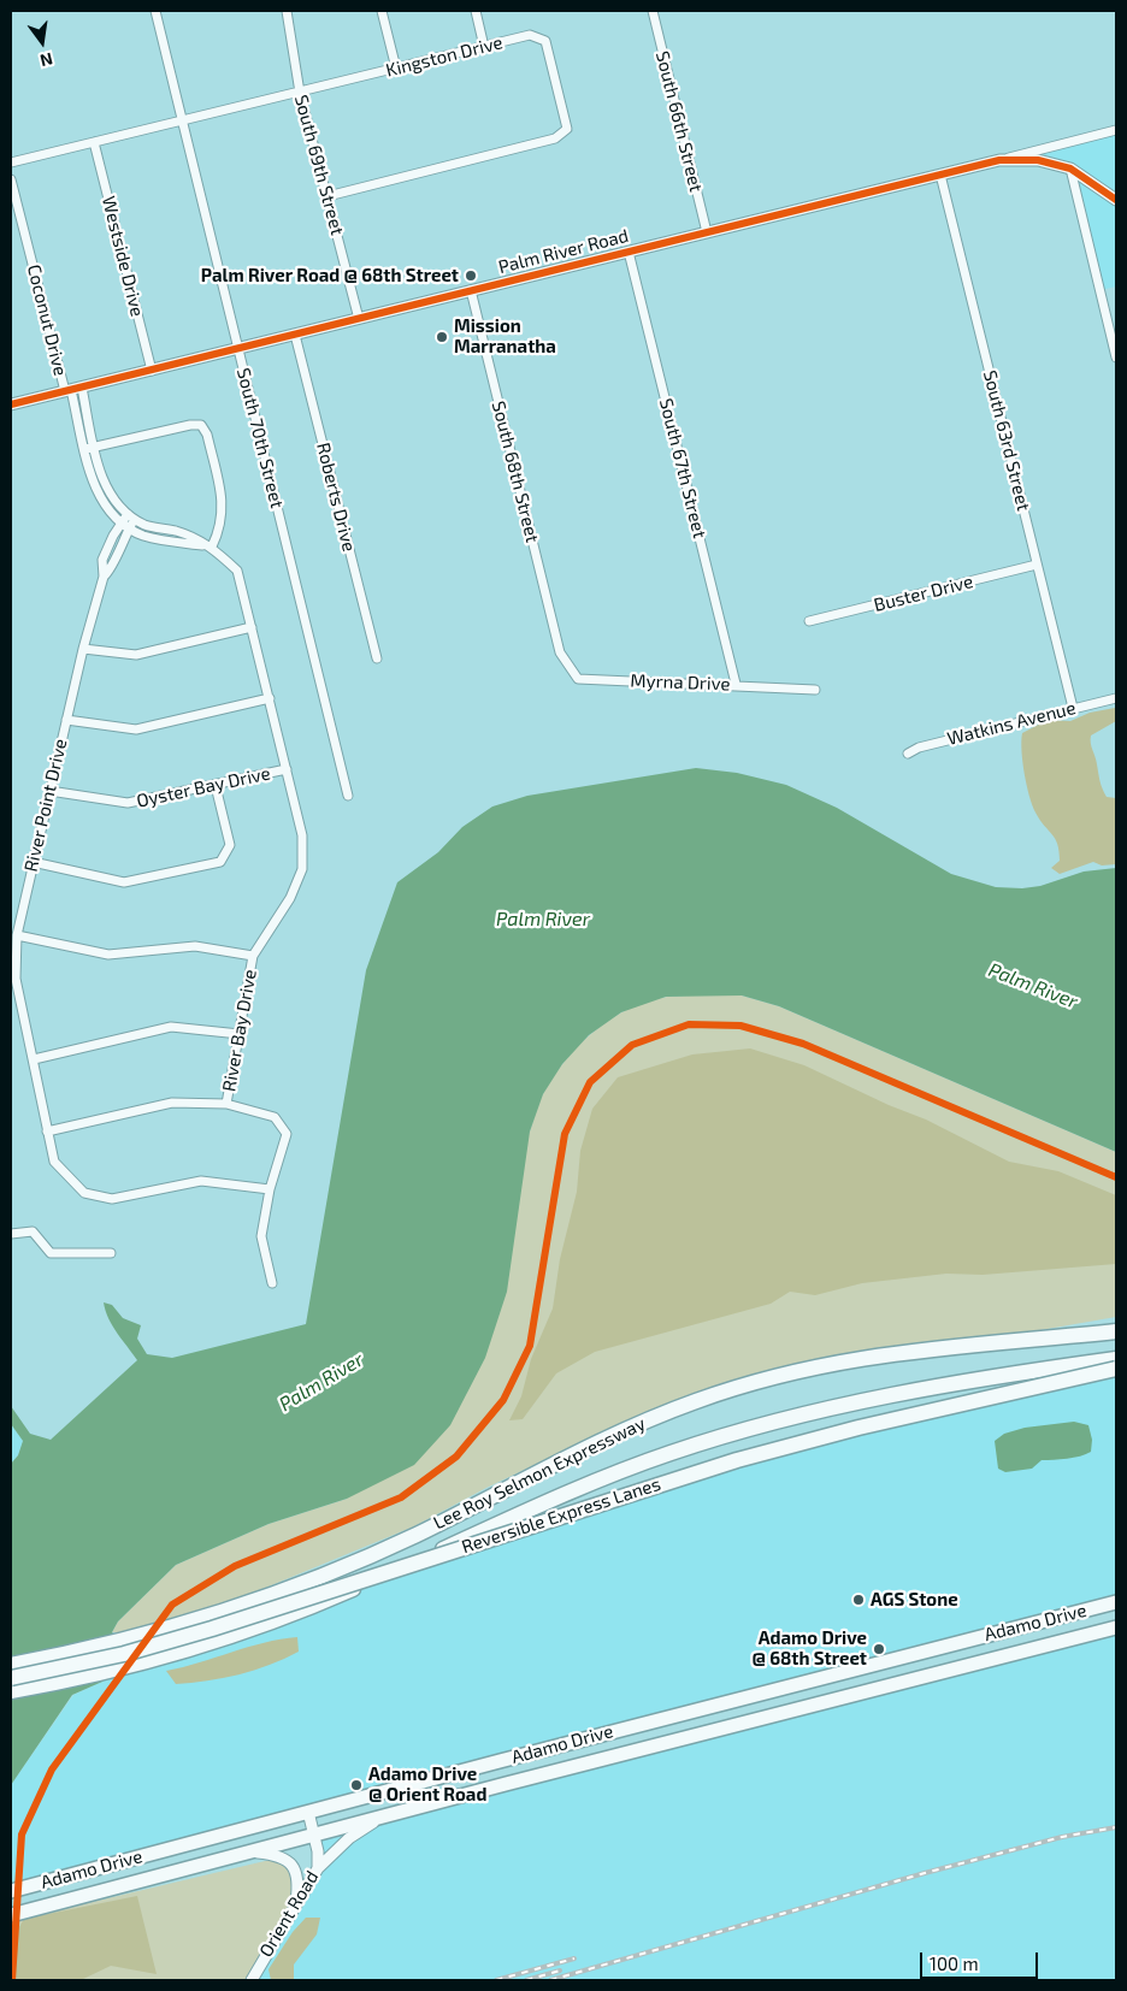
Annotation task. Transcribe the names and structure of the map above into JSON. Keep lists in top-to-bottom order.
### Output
{
  "streets": {
    "highway": ["Lee Roy Selmon Expressway", "Reversible Express Lanes"],
    "main road": ["Adamo Drive"],
    "street": [
      "Kingston Drive",
      "South 66th Street",
      "South 69th Street",
      "Palm River Road",
      "Westside Drive",
      "Coconut Drive",
      "South 70th Street",
      "South 63rd Street",
      "South 67th Street",
      "South 68th Street",
      "Roberts Drive",
      "Buster Drive",
      "Myrna Drive",
      "Watkins Avenue",
      "Oyster Bay Drive",
      "River Point Drive",
      "River Bay Drive",
      "Orient Road"
    ]
  },
  "crossings": [
    ["Kingston Drive", "South 69th Street"],
    ["Kingston Drive", "Westside Drive"],
    ["Kingston Drive", "South 70th Street"],
    ["South 66th Street", "Palm River Road"],
    ["South 69th Street", "Palm River Road"],
    ["Palm River Road", "Westside Drive"],
    ["Palm River Road", "Coconut Drive"],
    ["Palm River Road", "South 70th Street"],
    ["Palm River Road", "South 63rd Street"],
    ["Palm River Road", "South 67th Street"],
    ["Palm River Road", "South 68th Street"],
    ["Palm River Road", "Roberts Drive"],
    ["South 63rd Street", "Buster Drive"],
    ["South 63rd Street", "Watkins Avenue"],
    ["South 67th Street", "Myrna Drive"],
    ["South 68th Street", "Myrna Drive"],
    ["Oyster Bay Drive", "River Point Drive"],
    ["Oyster Bay Drive", "River Bay Drive"],
    ["River Point Drive", "River Bay Drive"],
    ["Adamo Drive", "Orient Road"]
  ],
  "water": ["Palm River"],
  "places": [
    "Palm River Road @ 68th Street",
    "Mission Marranatha",
    "AGS Stone",
    "Adamo Drive @ 68th Street",
    "Adamo Drive @ Orient Road"
  ],
  "scale_bar": "100 m",
  "north": "bottom"
}
